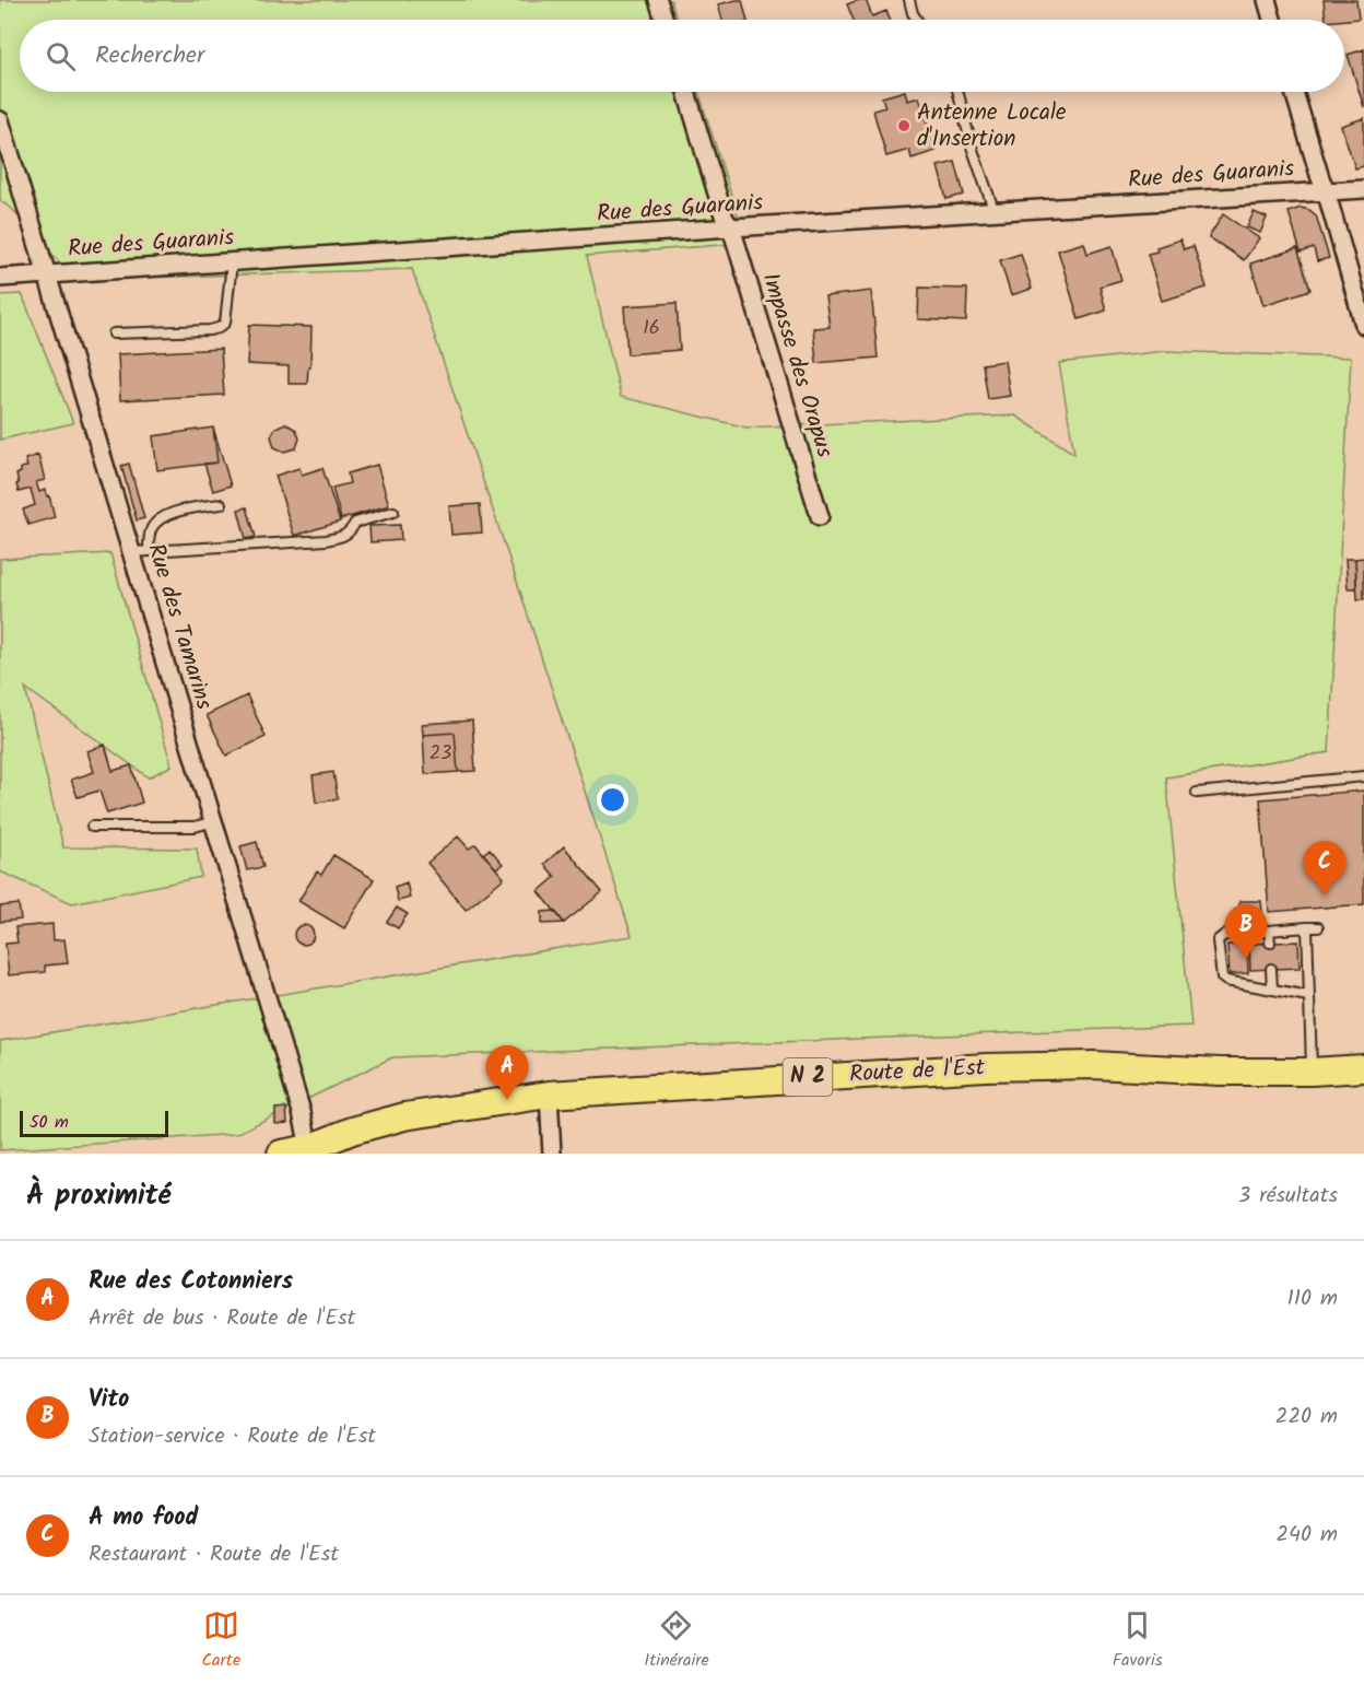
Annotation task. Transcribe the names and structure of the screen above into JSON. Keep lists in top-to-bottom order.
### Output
{
  "streets": {
    "main road": ["Route de l'Est", "N 2"],
    "street": ["Rue des Guaranis", "Impasse des Orapus", "Rue des Tamarins"]
  },
  "crossings": [
    ["Rue des Guaranis", "Impasse des Orapus"],
    ["Rue des Guaranis", "Rue des Tamarins"],
    ["Rue des Tamarins", "Route de l'Est"]
  ],
  "places": ["Antenne Locale d'Insertion"],
  "house_numbers": ["16", "23"],
  "scale_bar": "50 m",
  "page": {
    "search": "Rechercher",
    "pins": ["C", "B", "A"],
    "scale": "50 m",
    "heading": ["À proximité", "3 résultats"],
    "list": [
      {
        "mark": "A",
        "name": "Rue des Cotonniers",
        "note": "Arrêt de bus · Route de l'Est",
        "value": "110 m"
      },
      {
        "mark": "B",
        "name": "Vito",
        "note": "Station-service · Route de l'Est",
        "value": "220 m"
      },
      {
        "mark": "C",
        "name": "A mo food",
        "note": "Restaurant · Route de l'Est",
        "value": "240 m"
      }
    ],
    "nav": ["Carte", "Itinéraire", "Favoris"]
  }
}
